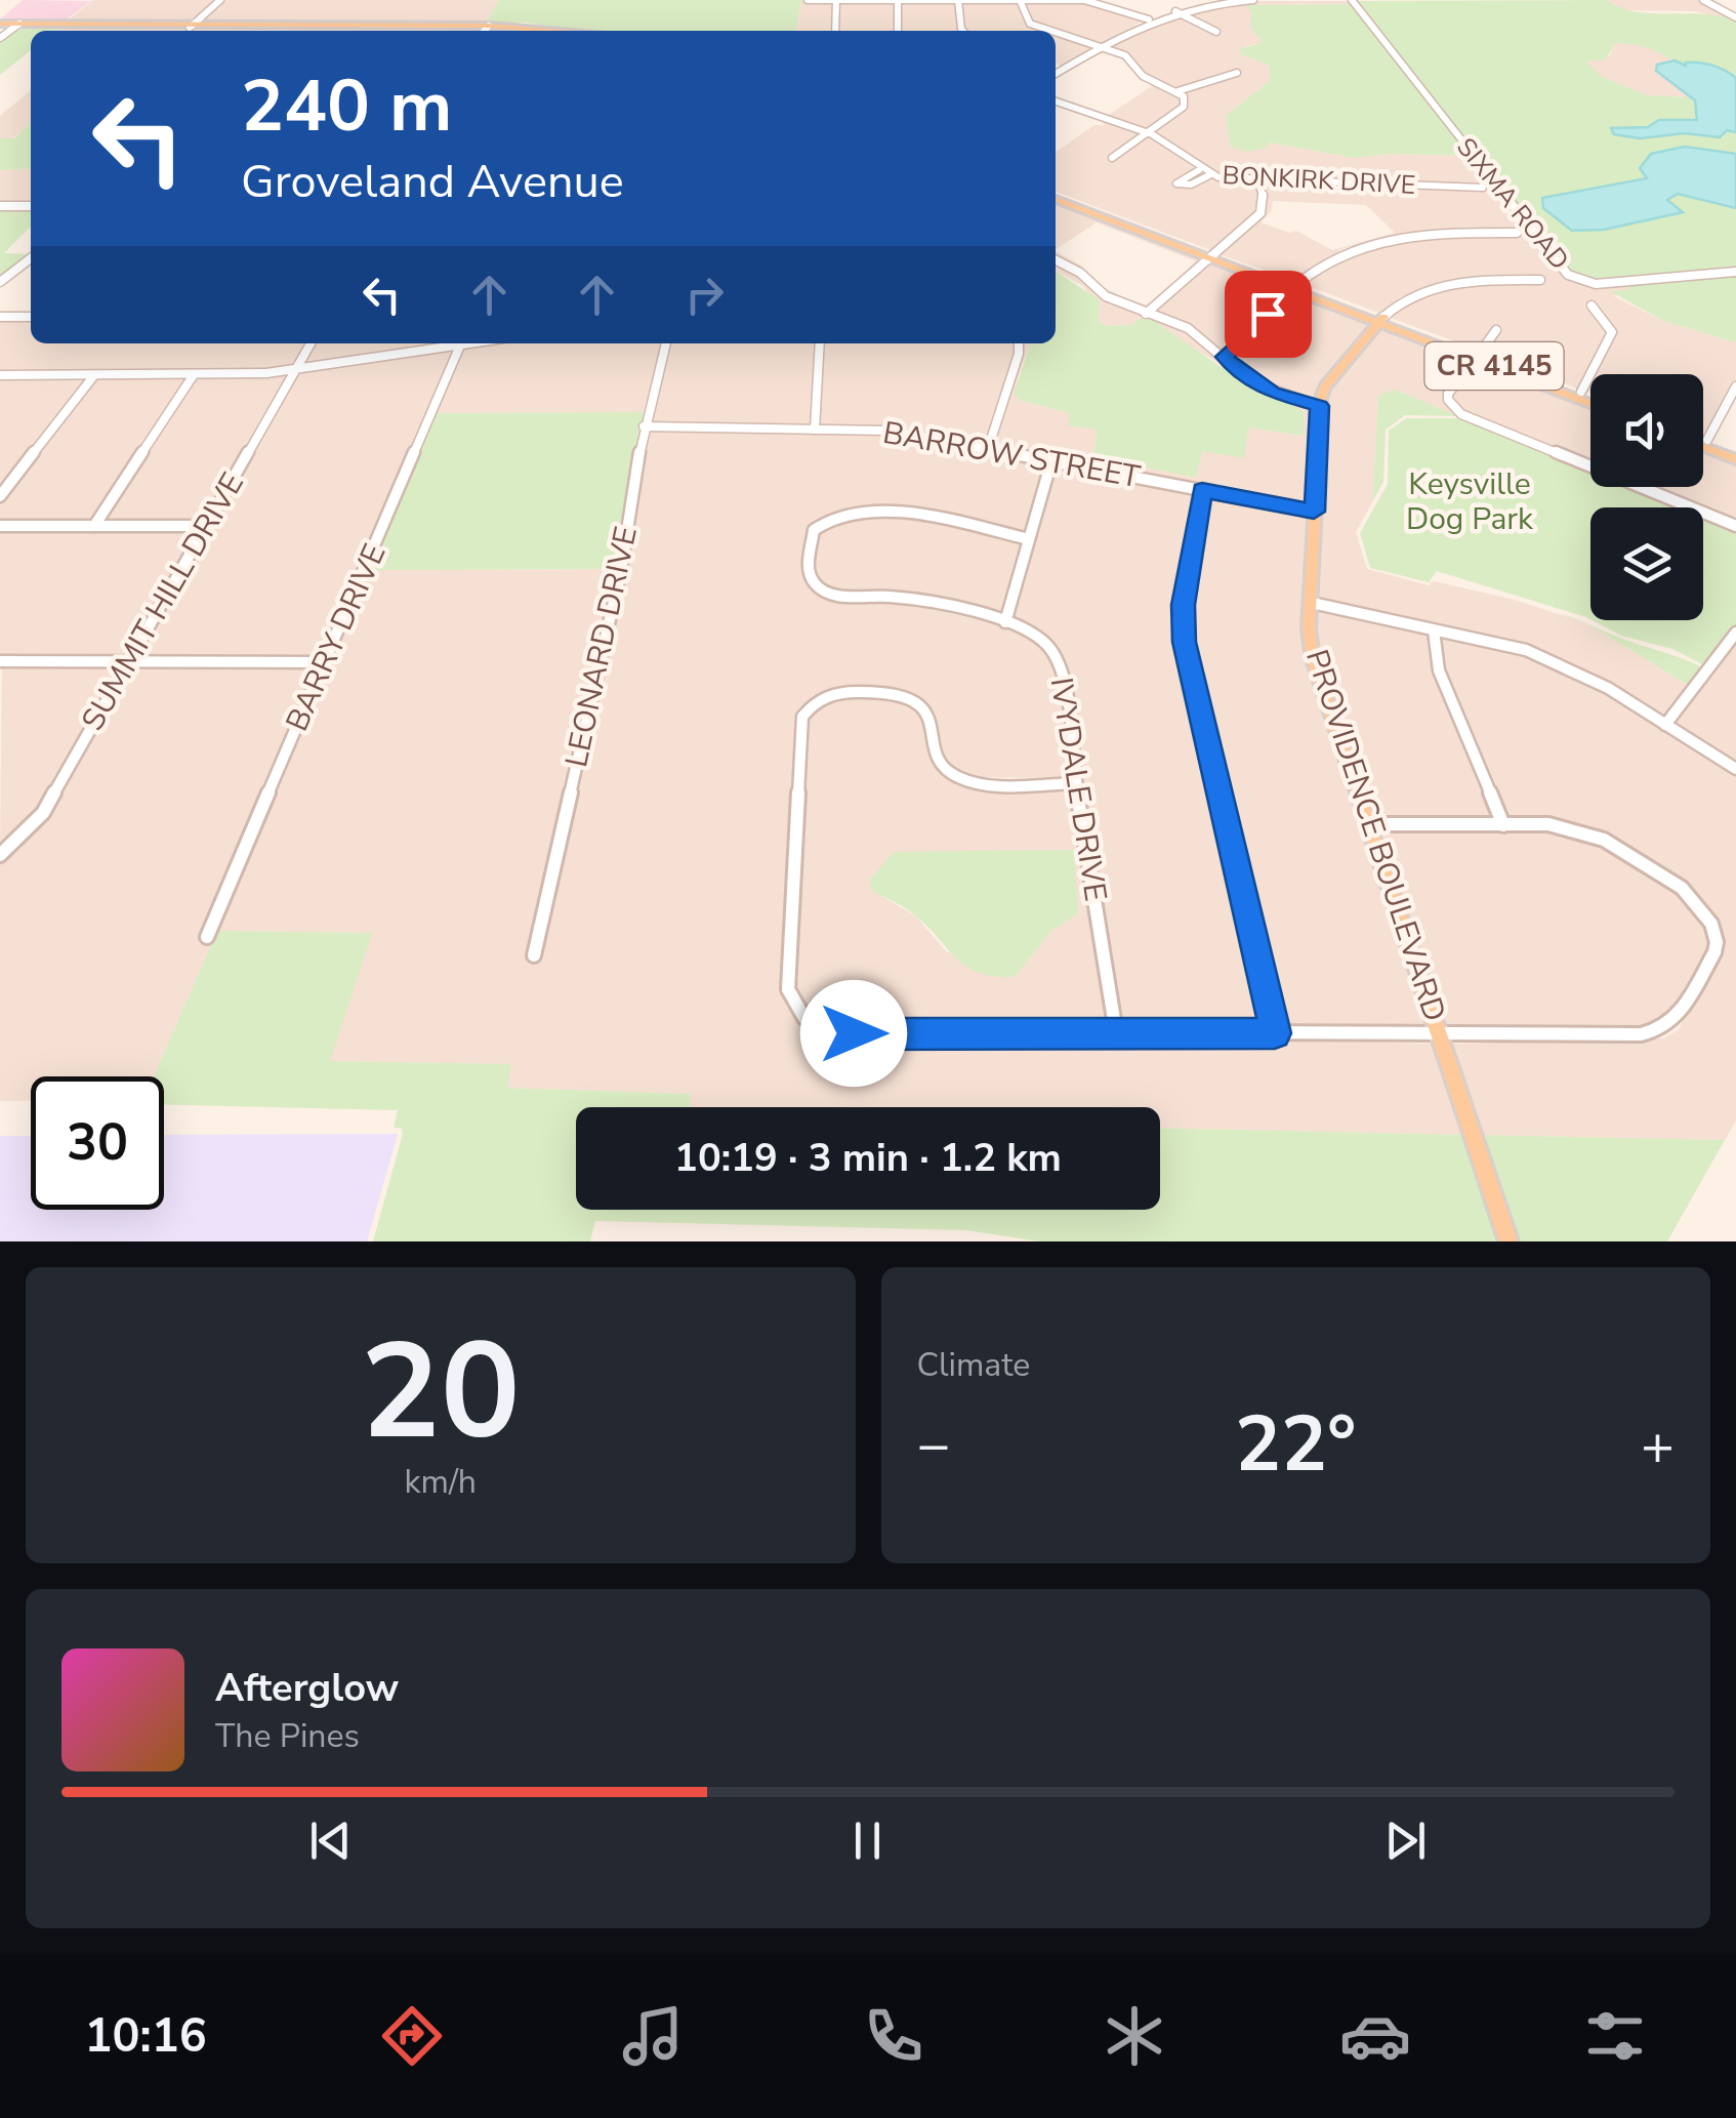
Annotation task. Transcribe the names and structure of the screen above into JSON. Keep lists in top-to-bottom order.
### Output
{
  "streets": {
    "main road": ["CR 4145", "PROVIDENCE BOULEVARD"],
    "street": [
      "BONKIRK DRIVE",
      "SIXMA ROAD",
      "BARROW STREET",
      "SUMMIT HILL DRIVE",
      "BARRY DRIVE",
      "LEONARD DRIVE",
      "IVYDALE DRIVE"
    ]
  },
  "crossings": [
    ["CR 4145", "PROVIDENCE BOULEVARD"],
    ["BARROW STREET", "LEONARD DRIVE"],
    ["BARROW STREET", "PROVIDENCE BOULEVARD"]
  ],
  "parks": ["Keysville Dog Park"],
  "page": {
    "turn": ["240 m", "Groveland Avenue"],
    "limit": "30",
    "trip": "10:19 · 3 min · 1.2 km",
    "tile": [
      ["20", "km/h"],
      "Climate"
    ],
    "heat": ["−", "22°", "+"],
    "song": ["Afterglow", "The Pines"],
    "tabs": "10:16"
  }
}
